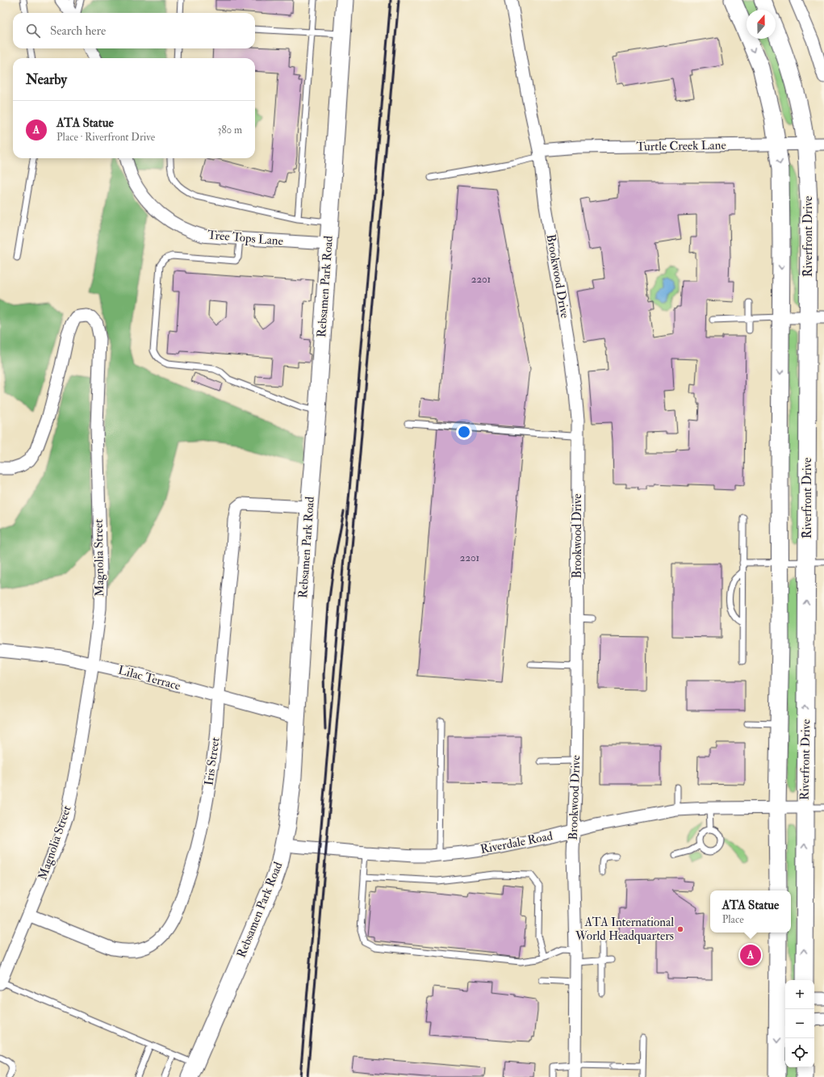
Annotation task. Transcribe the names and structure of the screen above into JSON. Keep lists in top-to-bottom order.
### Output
{
  "streets": {
    "street": [
      "Turtle Creek Lane",
      "Riverfront Drive",
      "Tree Tops Lane",
      "Brookwood Drive",
      "Rebsamen Park Road",
      "Magnolia Street",
      "Lilac Terrace",
      "Iris Street",
      "Riverdale Road"
    ]
  },
  "crossings": [
    ["Turtle Creek Lane", "Riverfront Drive"],
    ["Turtle Creek Lane", "Brookwood Drive"],
    ["Riverfront Drive", "Riverdale Road"],
    ["Tree Tops Lane", "Rebsamen Park Road"],
    ["Brookwood Drive", "Riverdale Road"],
    ["Rebsamen Park Road", "Lilac Terrace"],
    ["Rebsamen Park Road", "Iris Street"],
    ["Rebsamen Park Road", "Riverdale Road"],
    ["Magnolia Street", "Lilac Terrace"],
    ["Magnolia Street", "Iris Street"],
    ["Lilac Terrace", "Iris Street"]
  ],
  "places": ["ATA International World Headquarters"],
  "house_numbers": ["2201", "2201"],
  "north": "top",
  "page": {
    "search": "Search here",
    "heading": "Nearby",
    "list": [
      {
        "mark": "A",
        "name": "ATA Statue",
        "note": "Place · Riverfront Drive",
        "value": "380 m"
      }
    ],
    "popup": ["ATA Statue", "Place"],
    "pins": "A",
    "map_buttons": ["+", "−"]
  }
}
